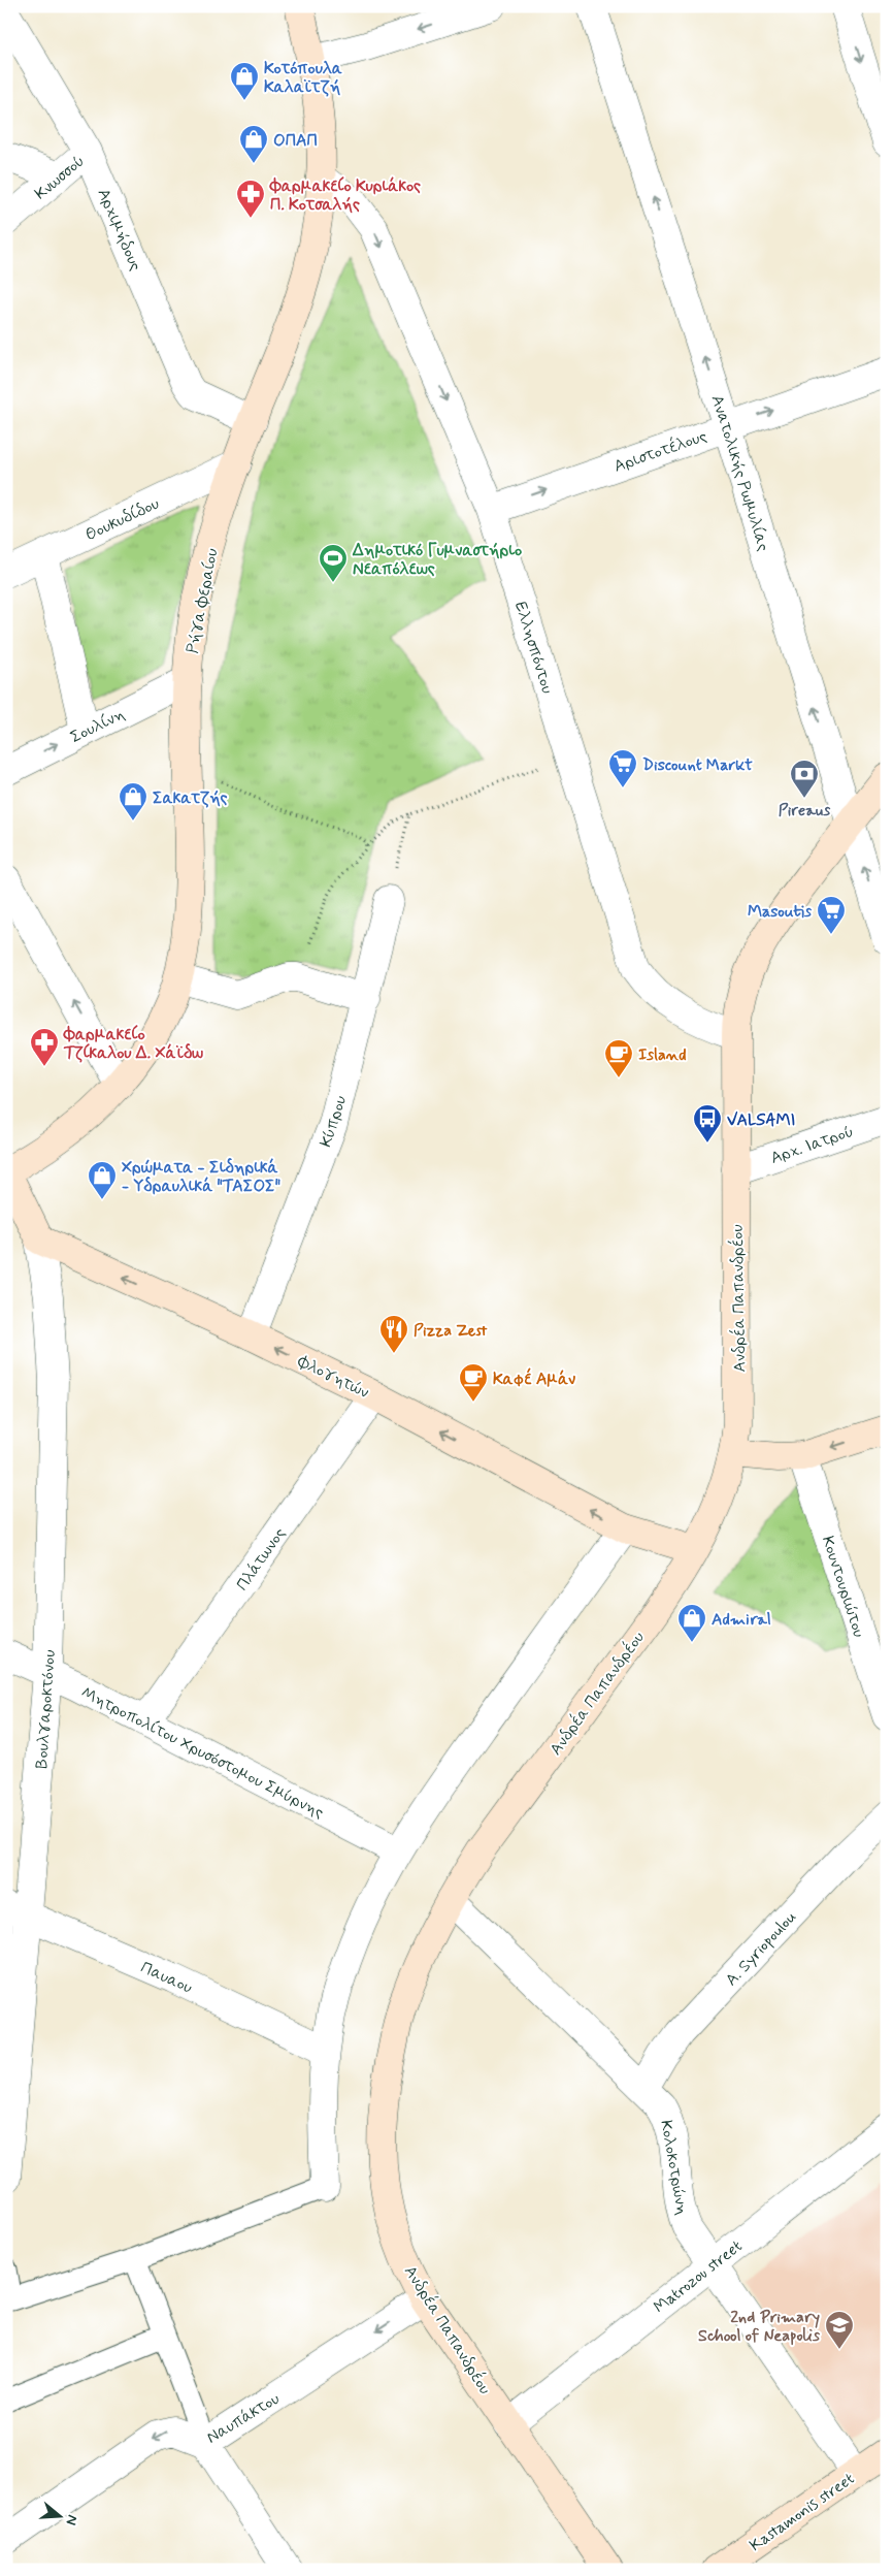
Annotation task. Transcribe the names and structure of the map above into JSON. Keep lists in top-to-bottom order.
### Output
{
  "streets": {
    "street": [
      "Κνωσσού",
      "Αρχιμήδους",
      "Αριστοτέλους",
      "Ανατολικής Ρωμυλίας",
      "Θουκυδίδου",
      "Ρήγα Φεραίου",
      "Ελλησπόντου",
      "Σουλίνη",
      "Κύπρου",
      "Αρχ. Ιατρού",
      "Ανδρέα Παπανδρέου",
      "Φλογητών",
      "Πλάτωνος",
      "Κουντουριώτου",
      "Βουλγαροκτόνου",
      "Μητροπολίτου Χρυσόστομου Σμύρνης",
      "A. Syriopoulou",
      "Παυαου",
      "Κολοκοτρώνη",
      "Matrozou street",
      "Ναυπάκτου",
      "Kastamonis street"
    ]
  },
  "crossings": [
    ["Κνωσσού", "Αρχιμήδους"],
    ["Αρχιμήδους", "Ρήγα Φεραίου"],
    ["Αριστοτέλους", "Ανατολικής Ρωμυλίας"],
    ["Αριστοτέλους", "Ελλησπόντου"],
    ["Ανατολικής Ρωμυλίας", "Ανδρέα Παπανδρέου"],
    ["Θουκυδίδου", "Ρήγα Φεραίου"],
    ["Ρήγα Φεραίου", "Ελλησπόντου"],
    ["Ρήγα Φεραίου", "Σουλίνη"],
    ["Ελλησπόντου", "Ανδρέα Παπανδρέου"],
    ["Κύπρου", "Φλογητών"],
    ["Αρχ. Ιατρού", "Ανδρέα Παπανδρέου"],
    ["Ανδρέα Παπανδρέου", "Φλογητών"],
    ["Ανδρέα Παπανδρέου", "Κολοκοτρώνη"],
    ["Ανδρέα Παπανδρέου", "Matrozou street"],
    ["Ανδρέα Παπανδρέου", "Ναυπάκτου"],
    ["Φλογητών", "Πλάτωνος"],
    ["Φλογητών", "Βουλγαροκτόνου"],
    ["Πλάτωνος", "Μητροπολίτου Χρυσόστομου Σμύρνης"],
    ["Βουλγαροκτόνου", "Μητροπολίτου Χρυσόστομου Σμύρνης"],
    ["Βουλγαροκτόνου", "Παυαου"],
    ["A. Syriopoulou", "Κολοκοτρώνη"],
    ["Κολοκοτρώνη", "Matrozou street"],
    ["Κολοκοτρώνη", "Kastamonis street"]
  ],
  "one_way": [
    "Αριστοτέλους",
    "Ανατολικής Ρωμυλίας",
    "Ελλησπόντου",
    "Σουλίνη",
    "Φλογητών",
    "Ναυπάκτου"
  ],
  "places": {
    "shop": [
      "Κοτόπουλα Καλαϊτζή",
      "ΟΠΑΠ",
      "Σακατζής",
      "Χρώματα - Σιδηρικά - Υδραυλικά \"ΤΑΣΟΣ\"",
      "Admiral"
    ],
    "pharmacy": ["Φαρμακείο Κυριάκος Π. Κοτσαλής", "Φαρμακείο Τζίκαλου Δ. Χάϊδω"],
    "sports": ["Δημοτικό Γυμναστήριο Νεαπόλεως"],
    "supermarket": ["Discount Markt", "Masoutis"],
    "bank": ["Pireaus"],
    "cafe": ["Island", "Καφέ Αμάν"],
    "bus stop": ["VALSAMI"],
    "restaurant": ["Pizza Zest"],
    "school or university": ["2nd Primary School of Neapolis"]
  },
  "north": "right"
}
